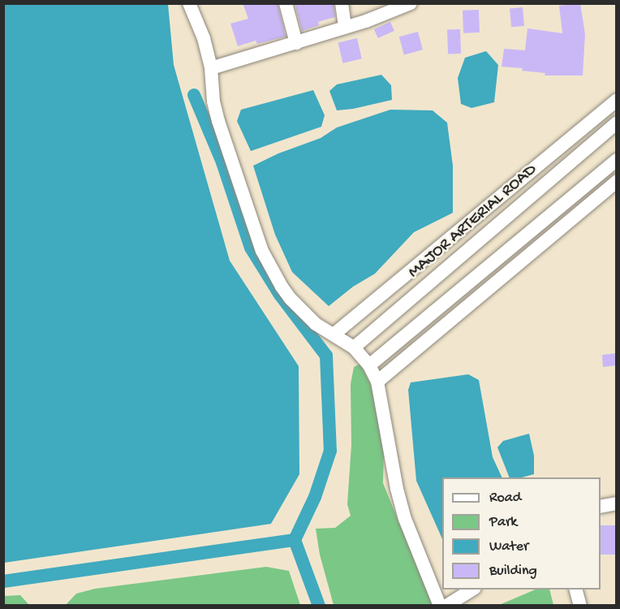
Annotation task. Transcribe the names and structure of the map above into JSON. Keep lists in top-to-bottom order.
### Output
{
  "streets": {
    "street": ["MAJOR ARTERIAL ROAD"]
  },
  "legend": [
    "Road",
    "Park",
    "Water",
    "Building"
  ]
}
